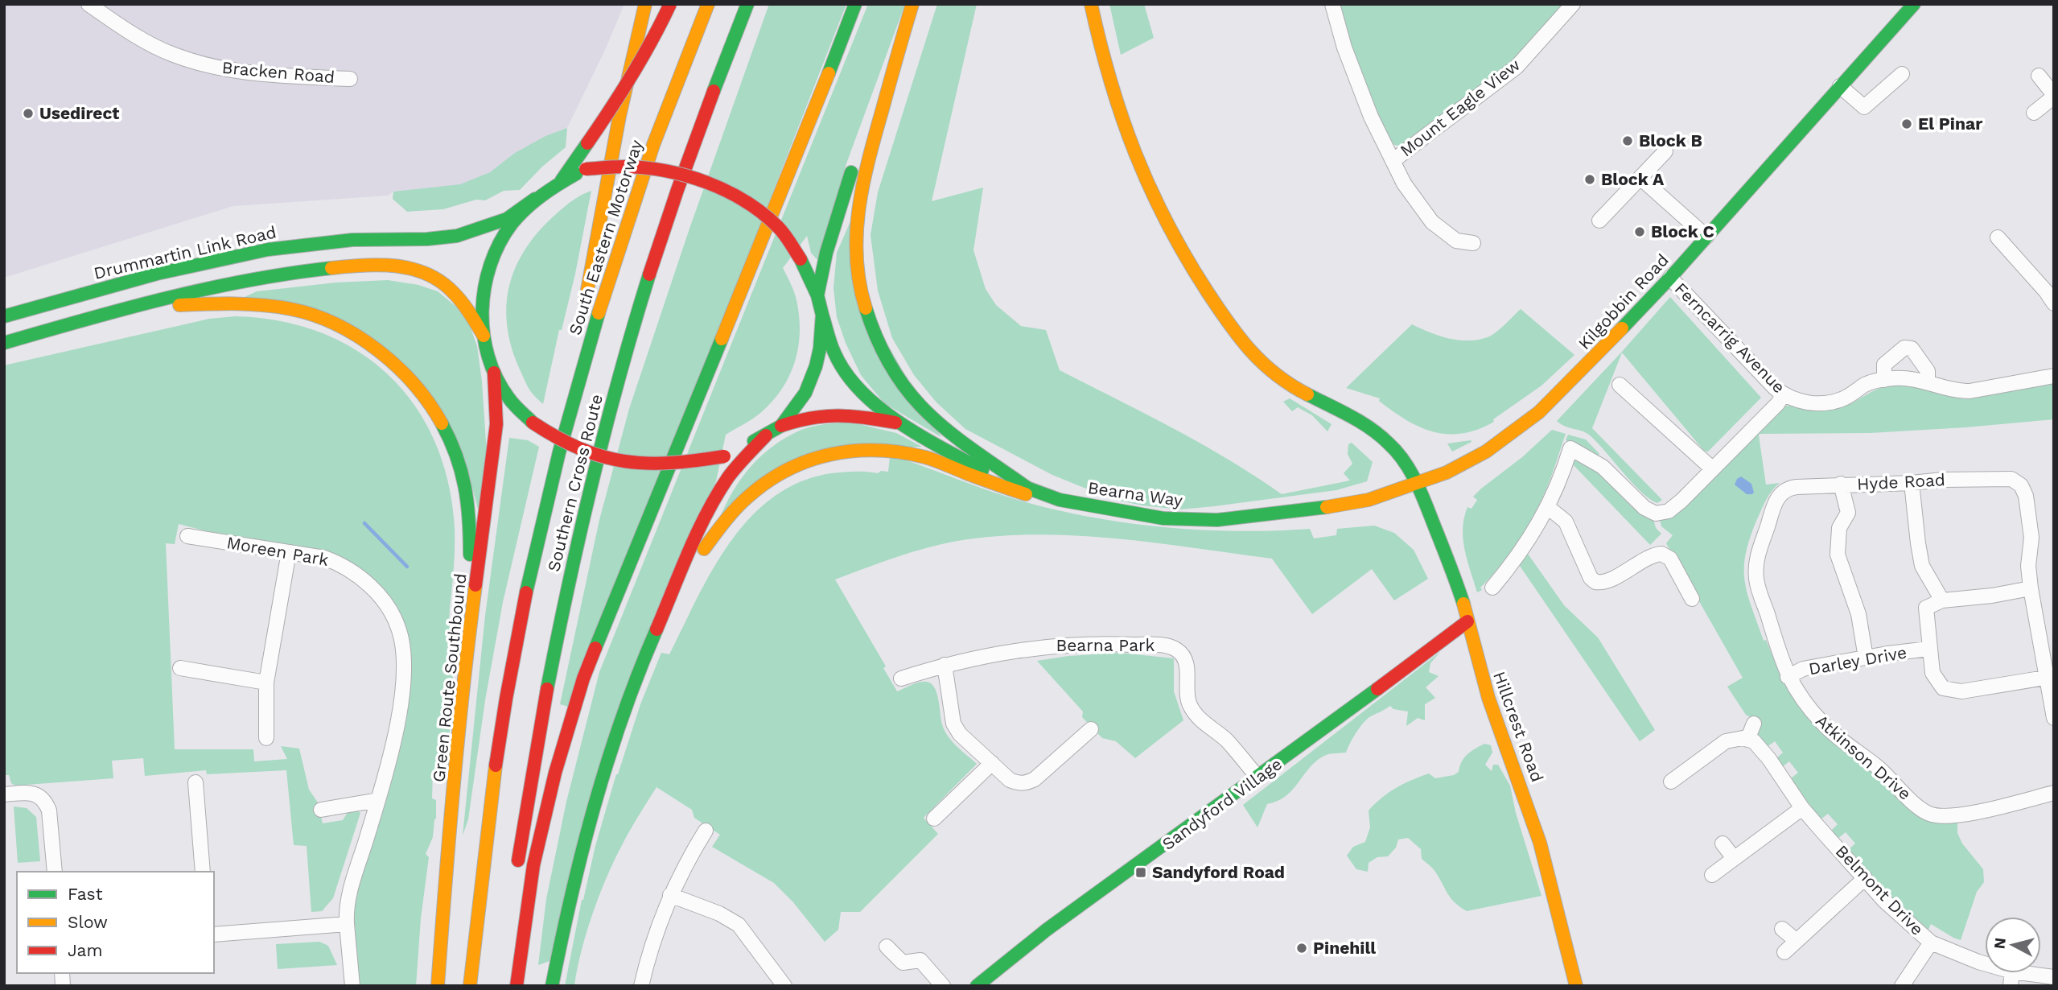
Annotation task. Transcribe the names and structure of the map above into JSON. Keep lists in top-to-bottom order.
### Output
{
  "streets": {
    "main road": [
      "South Eastern Motorway",
      "Drummartin Link Road",
      "Kilgobbin Road",
      "Southern Cross Route",
      "Bearna Way",
      "Green Route Southbound",
      "Hillcrest Road",
      "Sandyford Village"
    ],
    "street": [
      "Bracken Road",
      "Mount Eagle View",
      "Ferncarrig Avenue",
      "Hyde Road",
      "Moreen Park",
      "Bearna Park",
      "Darley Drive",
      "Atkinson Drive",
      "Belmont Drive"
    ]
  },
  "crossings": [
    ["South Eastern Motorway", "Southern Cross Route"],
    ["Kilgobbin Road", "Ferncarrig Avenue"],
    ["Kilgobbin Road", "Bearna Way"],
    ["Kilgobbin Road", "Hillcrest Road"],
    ["Hyde Road", "Atkinson Drive"],
    ["Bearna Way", "Hillcrest Road"],
    ["Bearna Park", "Sandyford Village"],
    ["Darley Drive", "Atkinson Drive"],
    ["Hillcrest Road", "Sandyford Village"]
  ],
  "places": {
    "other": [
      "Usedirect",
      "El Pinar",
      "Block B",
      "Block A",
      "Block C",
      "Pinehill"
    ],
    "transit": ["Sandyford Road"]
  },
  "legend": ["Fast", "Slow", "Jam"],
  "north": "left"
}
